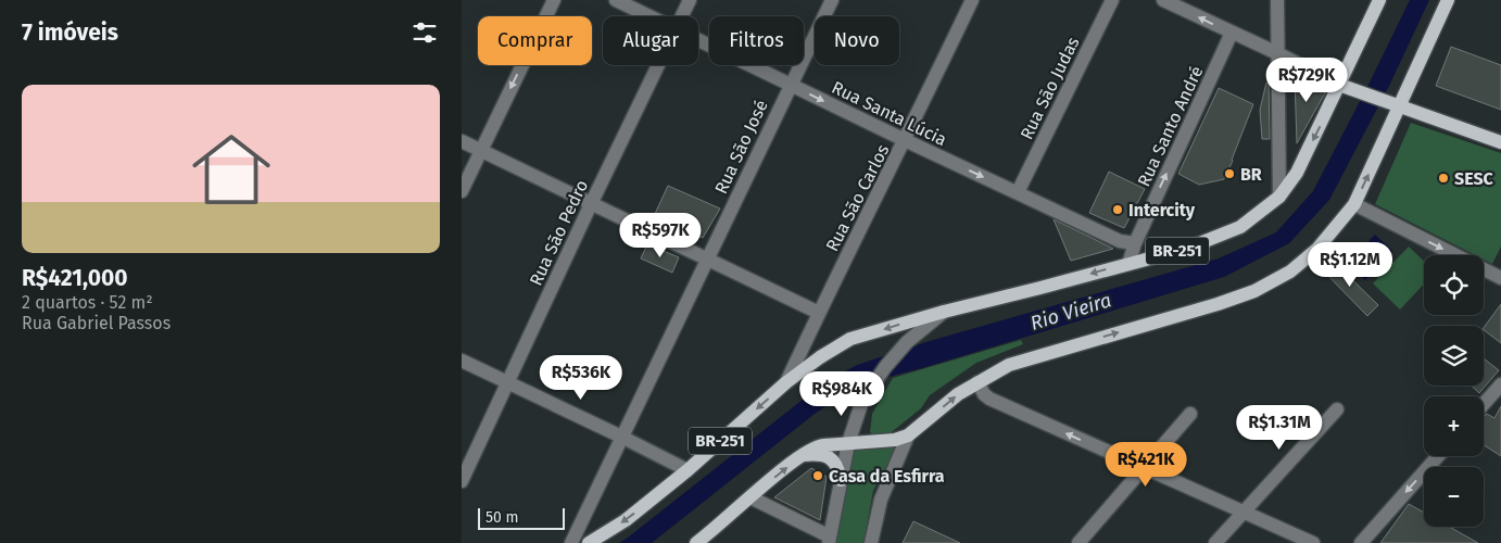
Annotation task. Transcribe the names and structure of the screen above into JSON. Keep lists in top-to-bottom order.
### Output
{
  "streets": {
    "main road": ["BR-251"],
    "street": [
      "Rua São Judas",
      "Rua Santa Lúcia",
      "Rua Santo André",
      "Rua São José",
      "Rua São Carlos",
      "Rua São Pedro"
    ]
  },
  "crossings": [
    ["Rua São Judas", "Rua Santa Lúcia"],
    ["Rua Santa Lúcia", "Rua Santo André"],
    ["Rua Santa Lúcia", "Rua São José"],
    ["Rua Santa Lúcia", "Rua São Carlos"],
    ["Rua Santo André", "BR-251"],
    ["Rua São Carlos", "BR-251"]
  ],
  "one_way": ["Rua Santa Lúcia"],
  "water": ["Rio Vieira"],
  "places": [
    "BR",
    "SESC",
    "Intercity",
    "Casa da Esfirra"
  ],
  "scale_bar": "50 m",
  "page": {
    "heading": "7 imóveis",
    "chip": [
      "Comprar",
      "Alugar",
      "Filtros",
      "Novo"
    ],
    "price": [
      "R$729K",
      "R$597K",
      "R$1.12M",
      "R$536K",
      "R$984K",
      "R$1.31M",
      "R$421K"
    ],
    "list": [
      {
        "name": "R$421,000",
        "note": "2 quartos · 52 m² · Rua Gabriel Passos"
      }
    ],
    "map_buttons": ["+", "−"],
    "scale": "50 m"
  }
}
